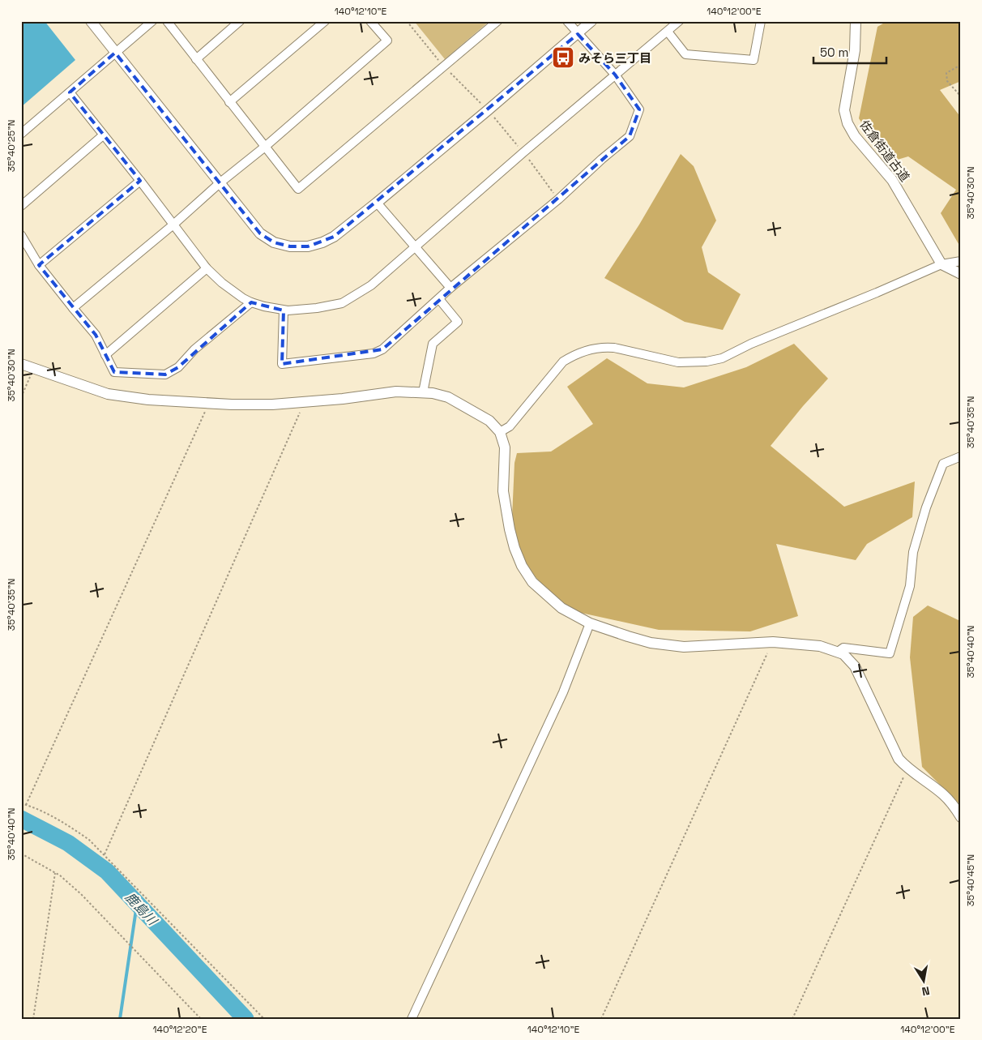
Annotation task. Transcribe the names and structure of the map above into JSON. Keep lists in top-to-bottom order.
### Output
{
  "streets": {
    "street": ["佐倉街道古道"]
  },
  "water": ["鹿島川"],
  "places": {
    "bus stop": ["みそら三丁目"]
  },
  "scale_bar": "50 m",
  "north": "bottom",
  "coordinates": [
    "140°12'10\"E",
    "140°12'00\"E",
    "35°40'25\"N",
    "35°40'30\"N",
    "35°40'35\"N",
    "35°40'40\"N",
    "35°40'45\"N",
    "140°12'20\"E"
  ]
}
